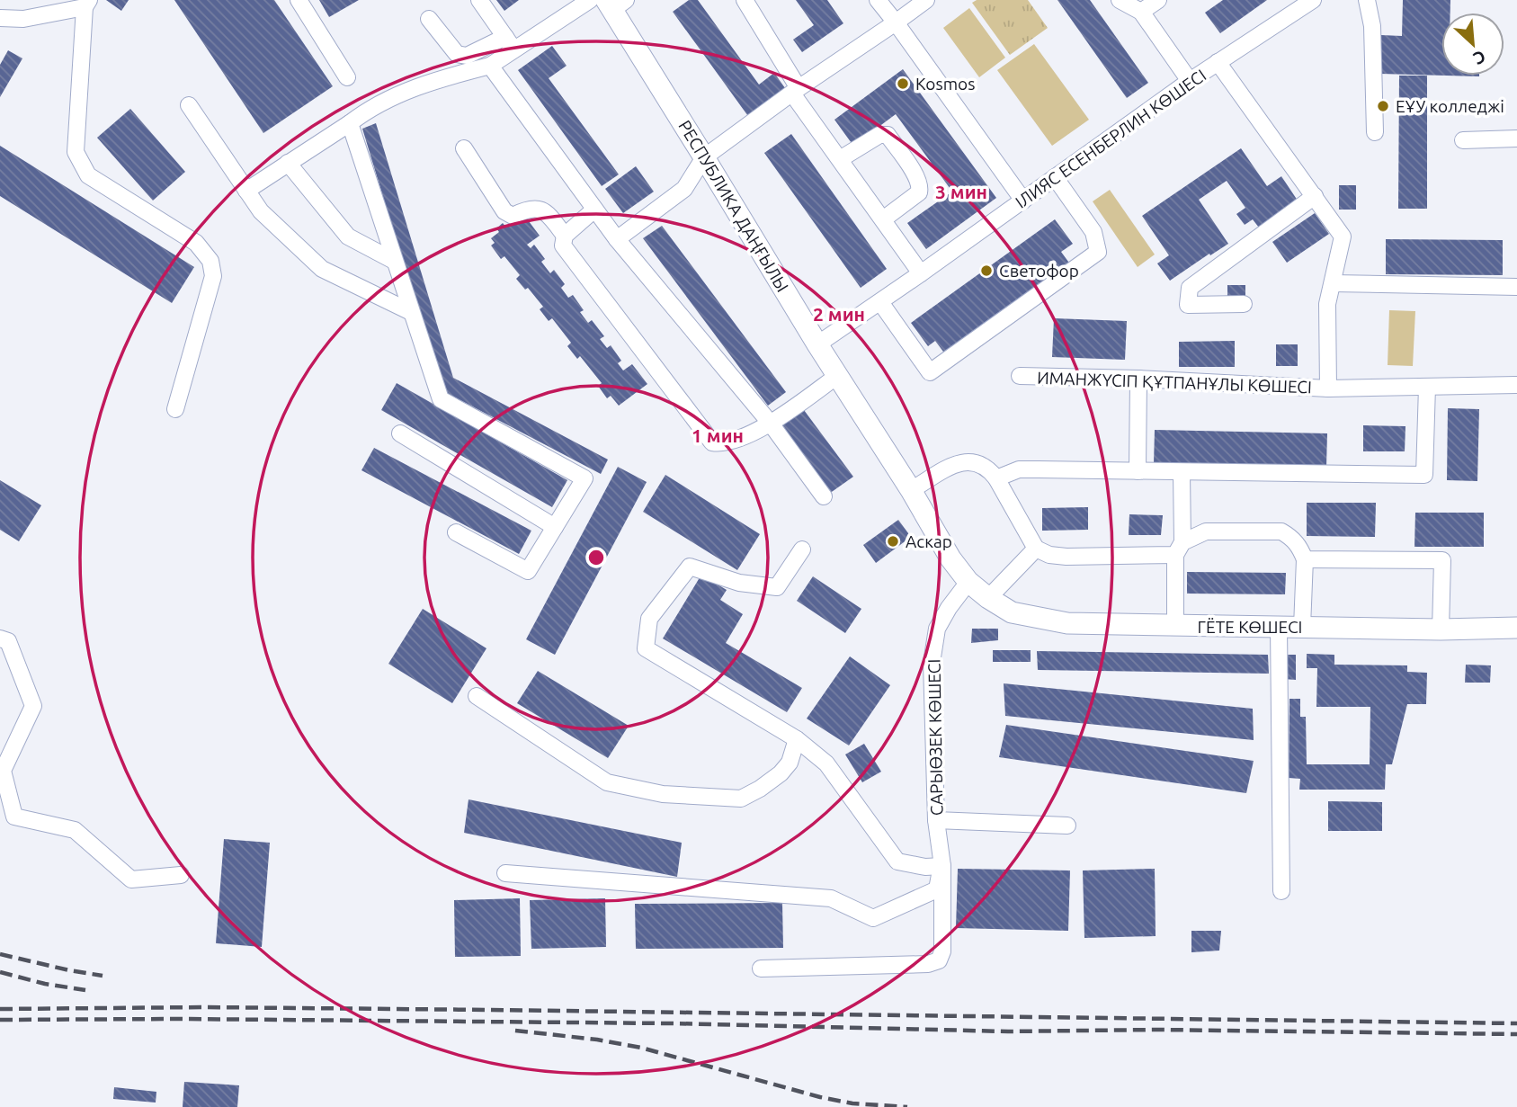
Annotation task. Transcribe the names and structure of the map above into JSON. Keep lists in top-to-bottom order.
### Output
{
  "streets": {
    "main road": ["РЕСПУБЛИКА ДАҢҒЫЛЫ", "ГЁТЕ КӨШЕСІ"],
    "street": ["ІЛИЯС ЕСЕНБЕРЛИН КӨШЕСІ", "ИМАНЖҮСІП ҚҰТПАНҰЛЫ КӨШЕСІ", "САРЫӨЗЕК КӨШЕСІ"]
  },
  "crossings": [
    ["ІЛИЯС ЕСЕНБЕРЛИН КӨШЕСІ", "РЕСПУБЛИКА ДАҢҒЫЛЫ"],
    ["РЕСПУБЛИКА ДАҢҒЫЛЫ", "ГЁТЕ КӨШЕСІ"],
    ["РЕСПУБЛИКА ДАҢҒЫЛЫ", "САРЫӨЗЕК КӨШЕСІ"]
  ],
  "places": [
    "Kosmos",
    "ЕҰУ колледжі",
    "Светофор",
    "Аскар"
  ],
  "north": "bottom right",
  "rings": ["3 мин", "2 мин", "1 мин"]
}
